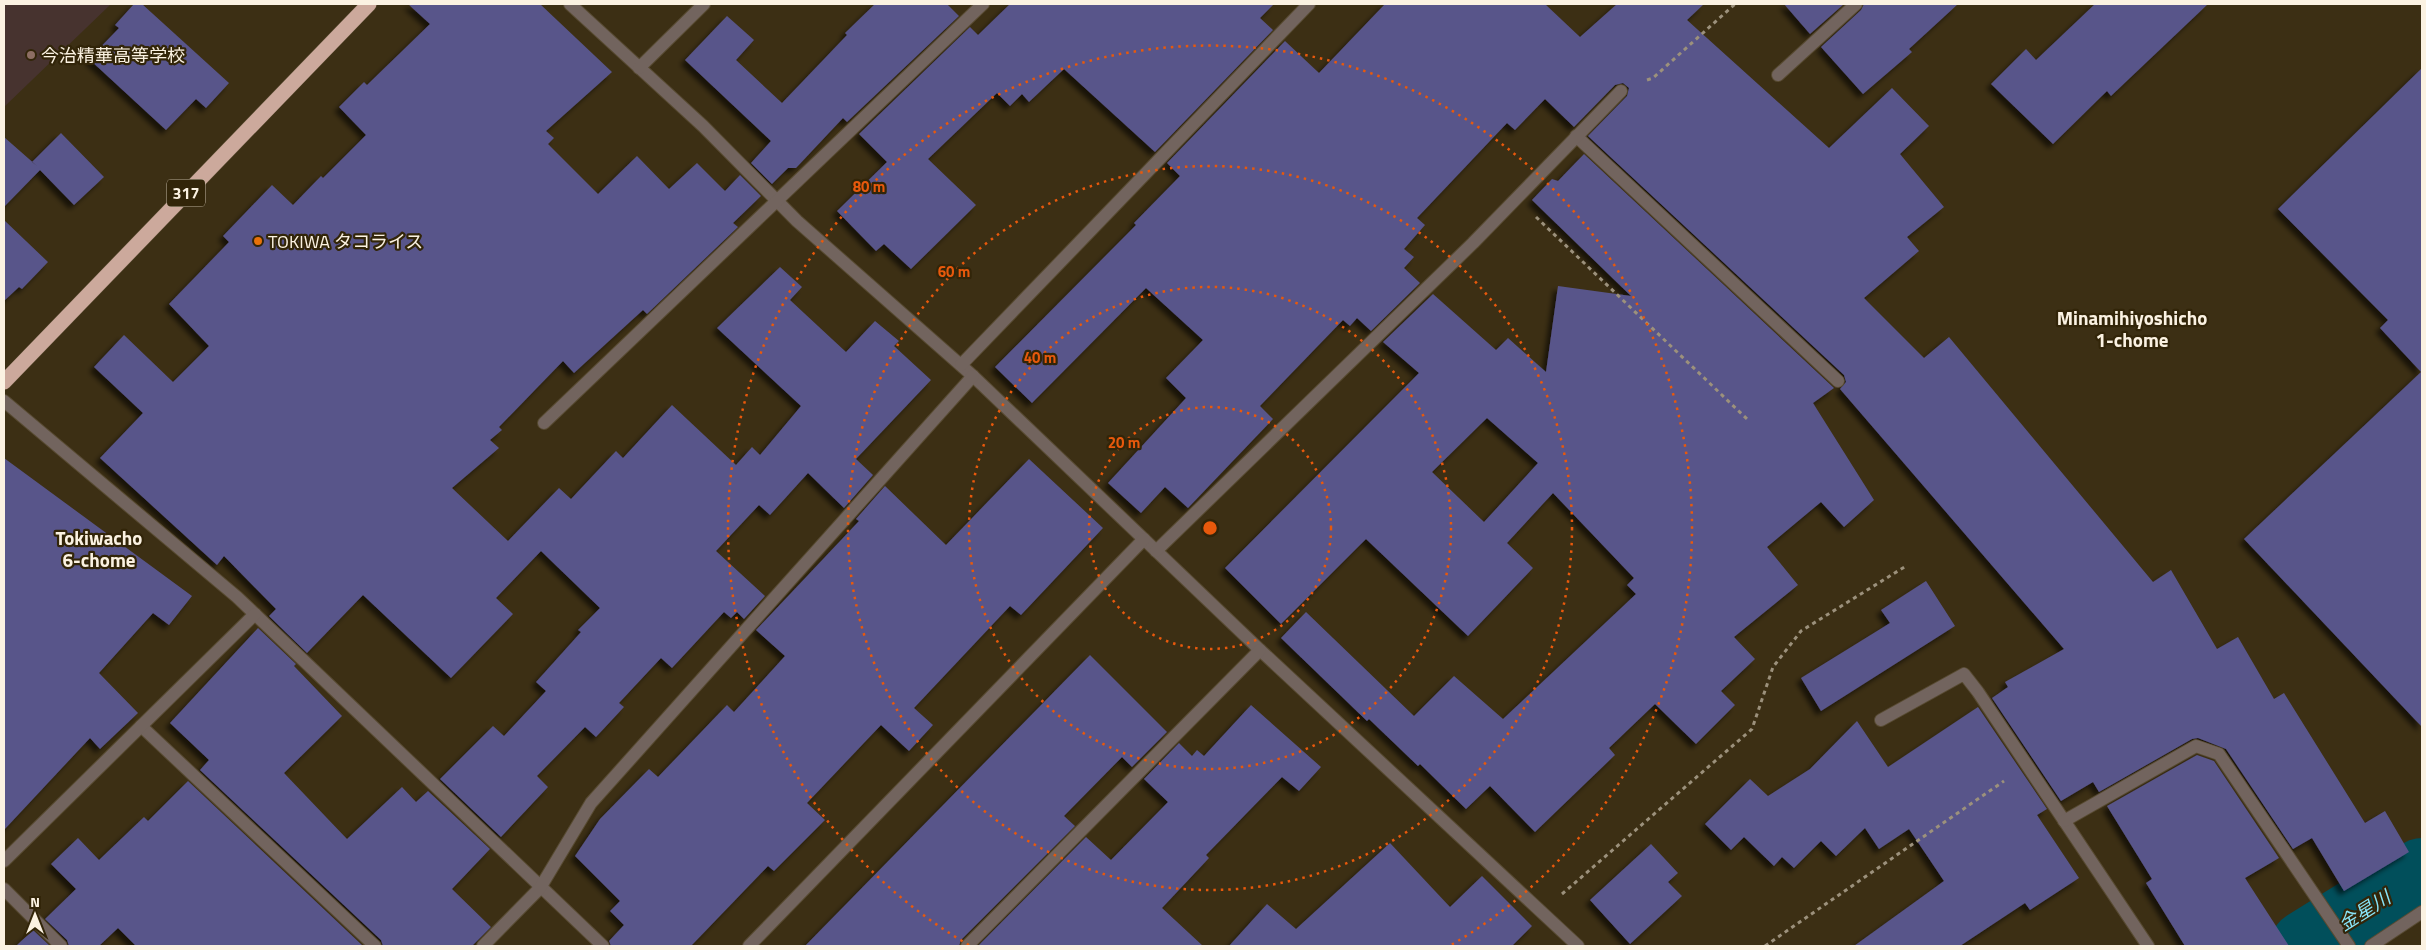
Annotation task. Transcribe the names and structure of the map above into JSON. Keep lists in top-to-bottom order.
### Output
{
  "streets": {
    "highway": ["317"]
  },
  "districts": ["Minamihiyoshicho 1-chome", "Tokiwacho 6-chome"],
  "water": ["金星川"],
  "places": ["今治精華高等学校", "TOKIWA タコライス"],
  "north": "top",
  "rings": [
    "80 m",
    "60 m",
    "40 m",
    "20 m"
  ]
}
